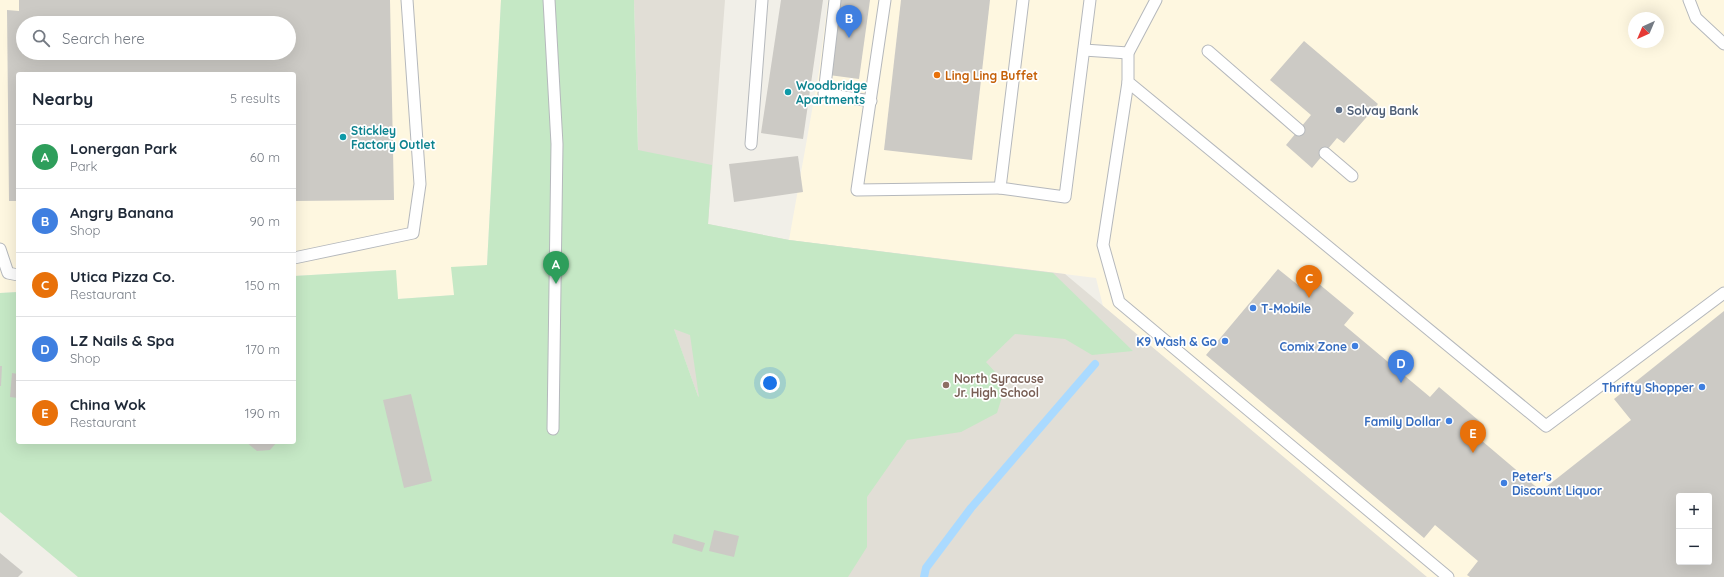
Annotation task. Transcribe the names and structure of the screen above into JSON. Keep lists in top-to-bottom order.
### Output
{
  "places": [
    "Ling Ling Buffet",
    "Woodbridge Apartments",
    "Solvay Bank",
    "Stickley Factory Outlet",
    "T-Mobile",
    "K9 Wash & Go",
    "Comix Zone",
    "North Syracuse Jr. High School",
    "Thrifty Shopper",
    "Family Dollar",
    "Peter's Discount Liquor"
  ],
  "north": "bottom left",
  "page": {
    "pins": [
      "B",
      "A",
      "C",
      "D",
      "E"
    ],
    "search": "Search here",
    "heading": ["Nearby", "5 results"],
    "list": [
      {
        "mark": "A",
        "name": "Lonergan Park",
        "note": "Park",
        "value": "60 m"
      },
      {
        "mark": "B",
        "name": "Angry Banana",
        "note": "Shop",
        "value": "90 m"
      },
      {
        "mark": "C",
        "name": "Utica Pizza Co.",
        "note": "Restaurant",
        "value": "150 m"
      },
      {
        "mark": "D",
        "name": "LZ Nails & Spa",
        "note": "Shop",
        "value": "170 m"
      },
      {
        "mark": "E",
        "name": "China Wok",
        "note": "Restaurant",
        "value": "190 m"
      }
    ],
    "map_buttons": ["+", "−"]
  }
}
